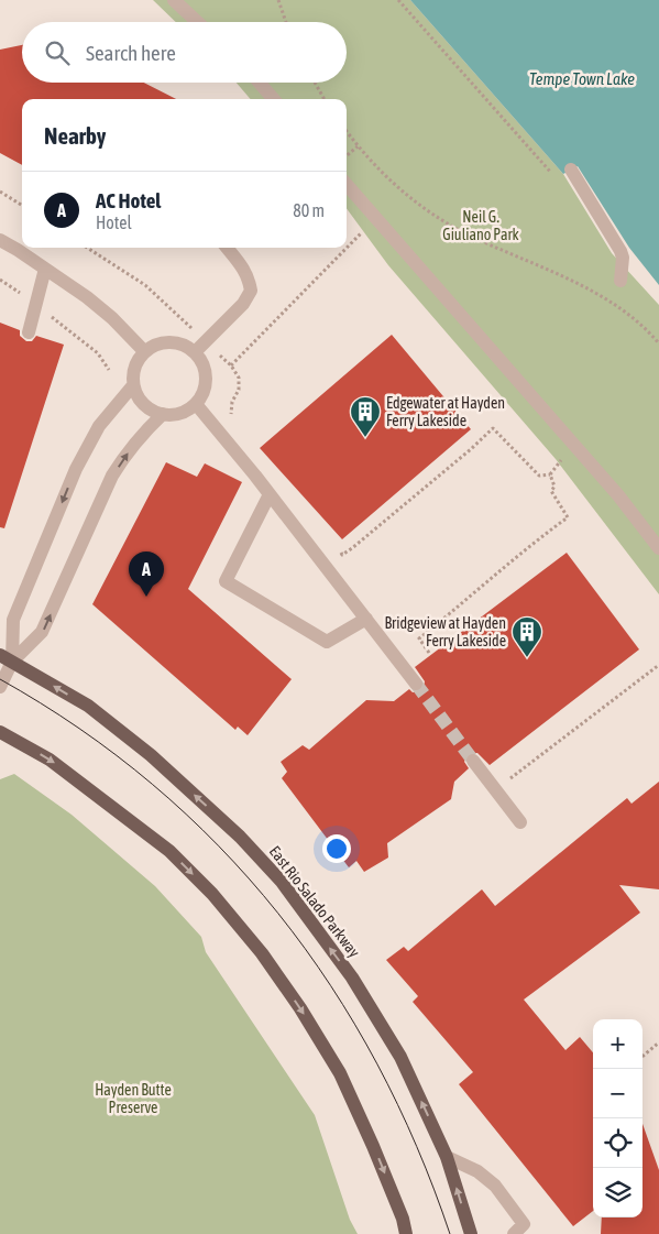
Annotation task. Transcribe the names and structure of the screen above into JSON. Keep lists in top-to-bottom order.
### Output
{
  "streets": {
    "main road": ["East Rio Salado Parkway"]
  },
  "water": ["Tempe Town Lake"],
  "parks": ["Neil G. Giuliano Park", "Hayden Butte Preserve"],
  "places": {
    "building": ["Edgewater at Hayden Ferry Lakeside", "Bridgeview at Hayden Ferry Lakeside"]
  },
  "page": {
    "search": "Search here",
    "heading": "Nearby",
    "list": [
      {
        "mark": "A",
        "name": "AC Hotel",
        "note": "Hotel",
        "value": "80 m"
      }
    ],
    "pins": "A",
    "map_buttons": ["+", "−"]
  }
}
